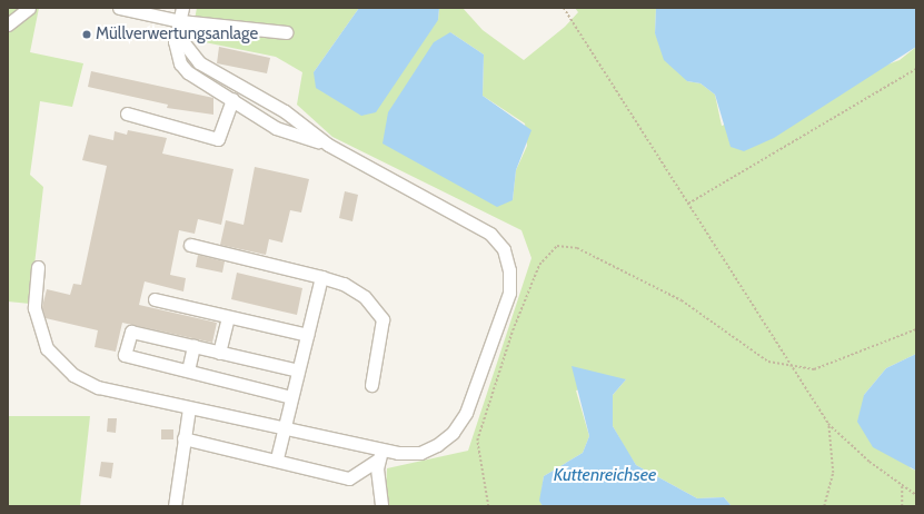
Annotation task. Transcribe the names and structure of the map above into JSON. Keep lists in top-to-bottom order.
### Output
{
  "water": ["Kuttenreichsee"],
  "places": ["Müllverwertungsanlage"]
}
